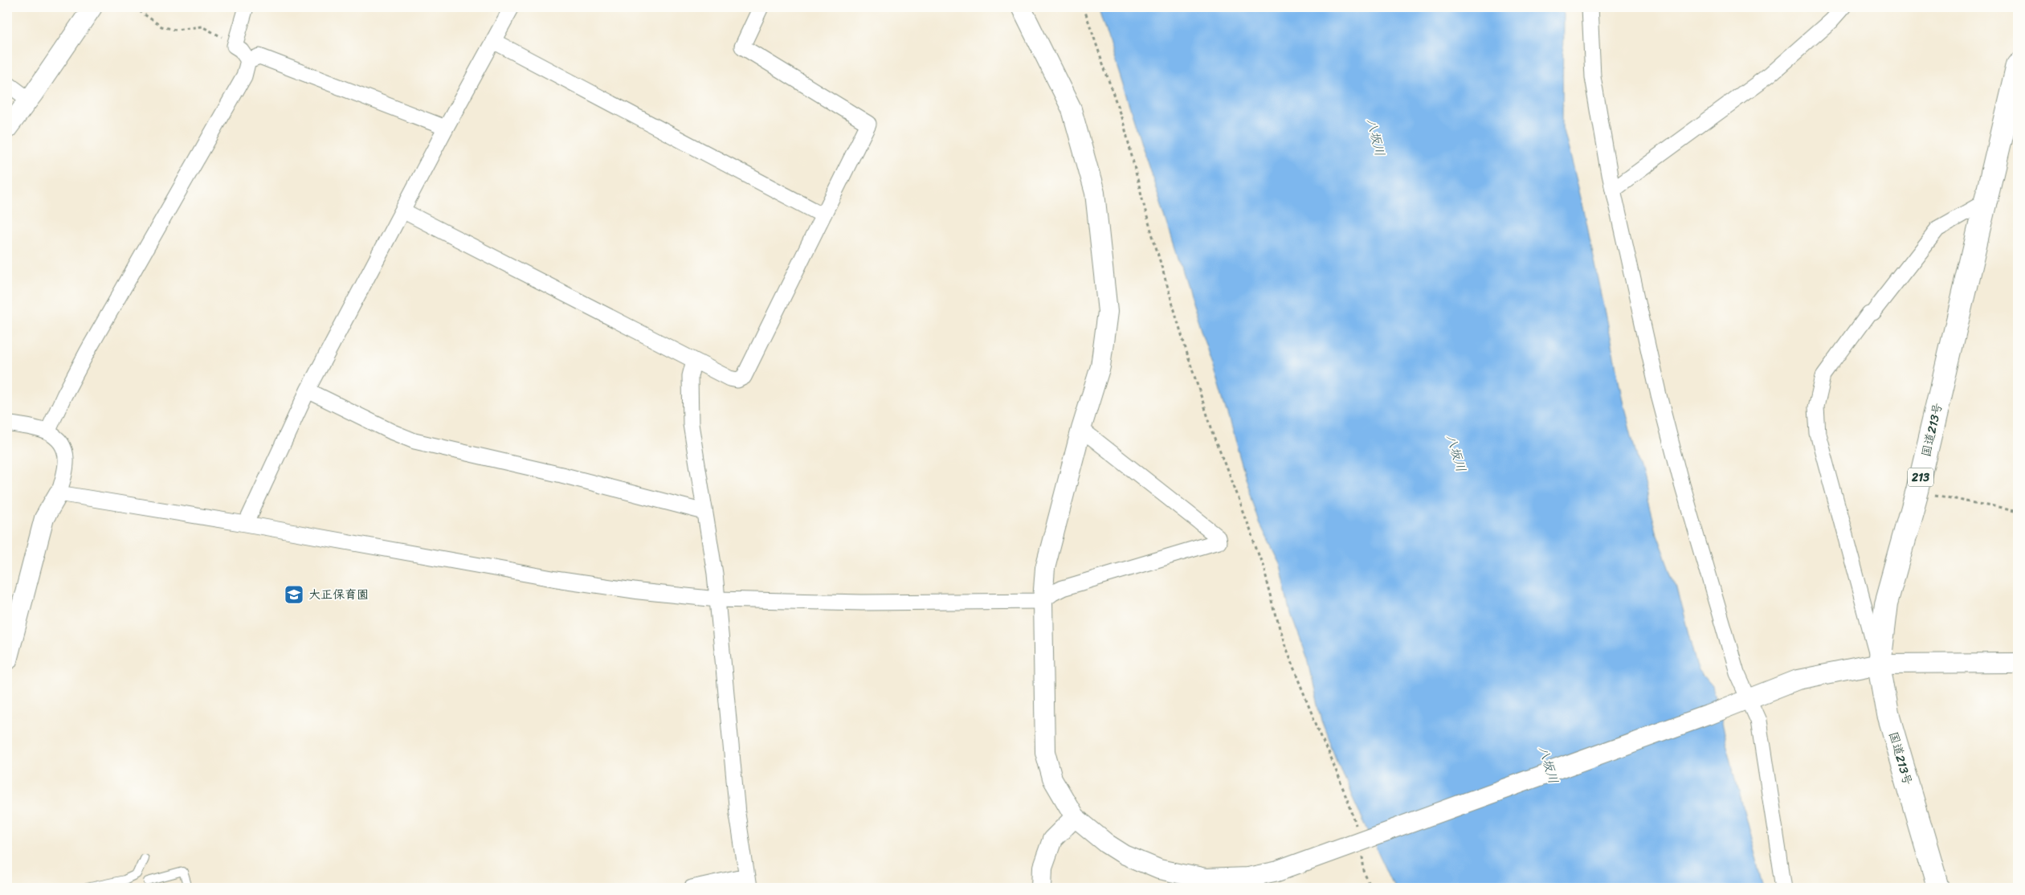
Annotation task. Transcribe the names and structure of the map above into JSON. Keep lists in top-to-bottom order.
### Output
{
  "streets": {
    "highway": ["国道213号", "213"]
  },
  "water": ["八坂川"],
  "places": {
    "school or university": ["大正保育園"]
  }
}
